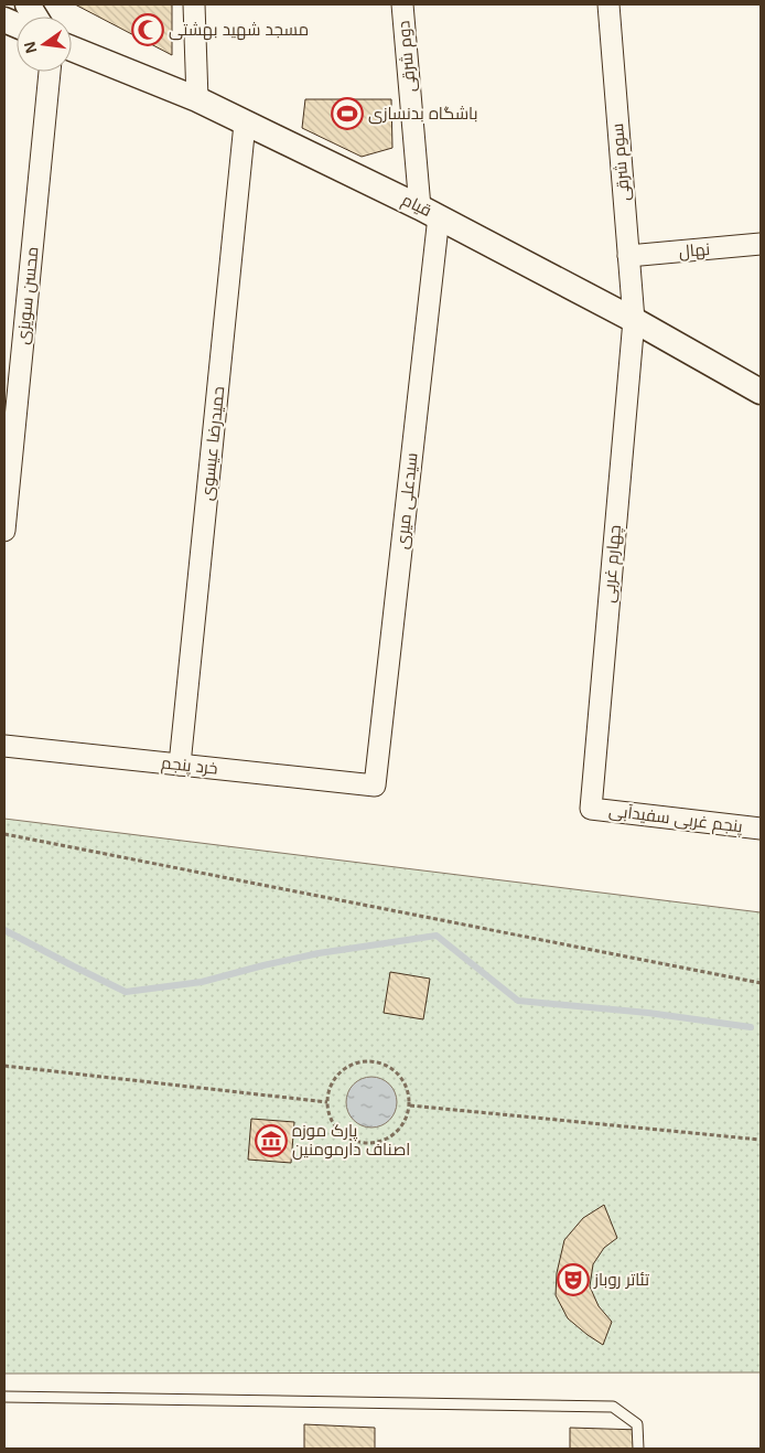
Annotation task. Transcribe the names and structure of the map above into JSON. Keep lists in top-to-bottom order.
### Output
{
  "streets": {
    "street": [
      "دوم شرقی",
      "سوم شرقی",
      "قیام",
      "نهال",
      "محسن سویزی",
      "حمیدرضا عیسوی",
      "سیدعلی میری",
      "چهارم غربی",
      "خرد پنجم",
      "پنجم غربی سفیدآبی"
    ]
  },
  "crossings": [
    ["دوم شرقی", "قیام"],
    ["دوم شرقی", "سیدعلی میری"],
    ["سوم شرقی", "قیام"],
    ["سوم شرقی", "نهال"],
    ["سوم شرقی", "چهارم غربی"],
    ["قیام", "حمیدرضا عیسوی"],
    ["قیام", "سیدعلی میری"],
    ["قیام", "چهارم غربی"],
    ["حمیدرضا عیسوی", "خرد پنجم"],
    ["سیدعلی میری", "خرد پنجم"],
    ["چهارم غربی", "پنجم غربی سفیدآبی"]
  ],
  "places": {
    "mosque": ["مسجد شهید بهشتی"],
    "sports": ["باشگاه بدنسازی"],
    "museum": ["پارک موزه اصناف دارمومنین"],
    "theatre": ["تئاتر روباز"]
  },
  "north": "left"
}
